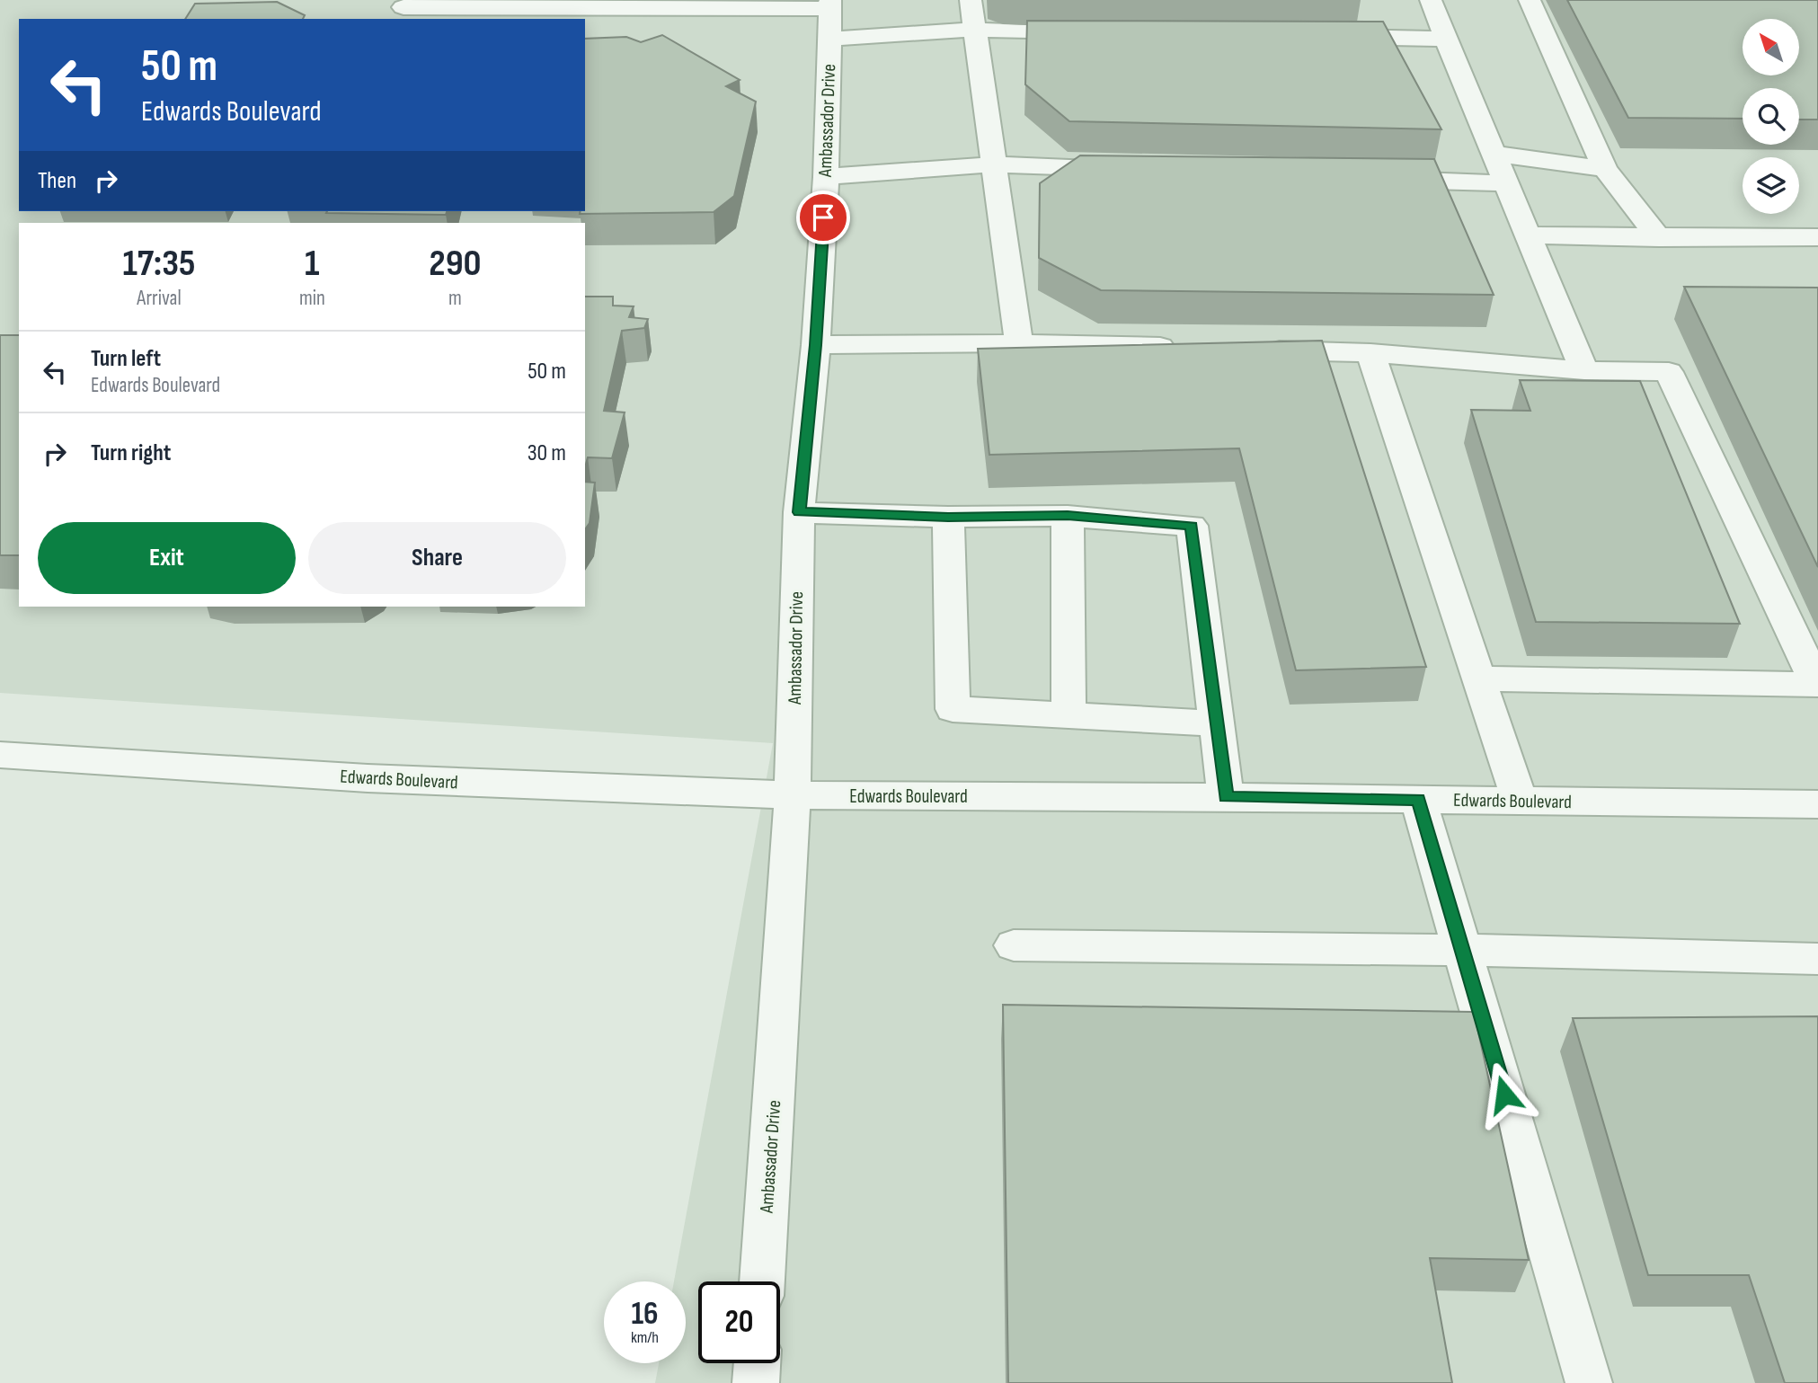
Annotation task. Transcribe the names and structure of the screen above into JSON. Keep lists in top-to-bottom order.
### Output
{
  "streets": {
    "street": ["Ambassador Drive", "Edwards Boulevard"]
  },
  "crossings": [
    ["Ambassador Drive", "Edwards Boulevard"]
  ],
  "north": "top left",
  "page": {
    "turn": ["50 m", "Edwards Boulevard"],
    "then": "Then",
    "eta": [
      "17:35",
      "Arrival",
      "1",
      "min",
      "290",
      "m"
    ],
    "list": [
      {
        "name": "Turn left",
        "note": "Edwards Boulevard",
        "value": "50 m"
      },
      {
        "name": "Turn right",
        "value": "30 m"
      }
    ],
    "buttons": ["Exit", "Share"],
    "speed": "16 km/h",
    "limit": "20"
  }
}
